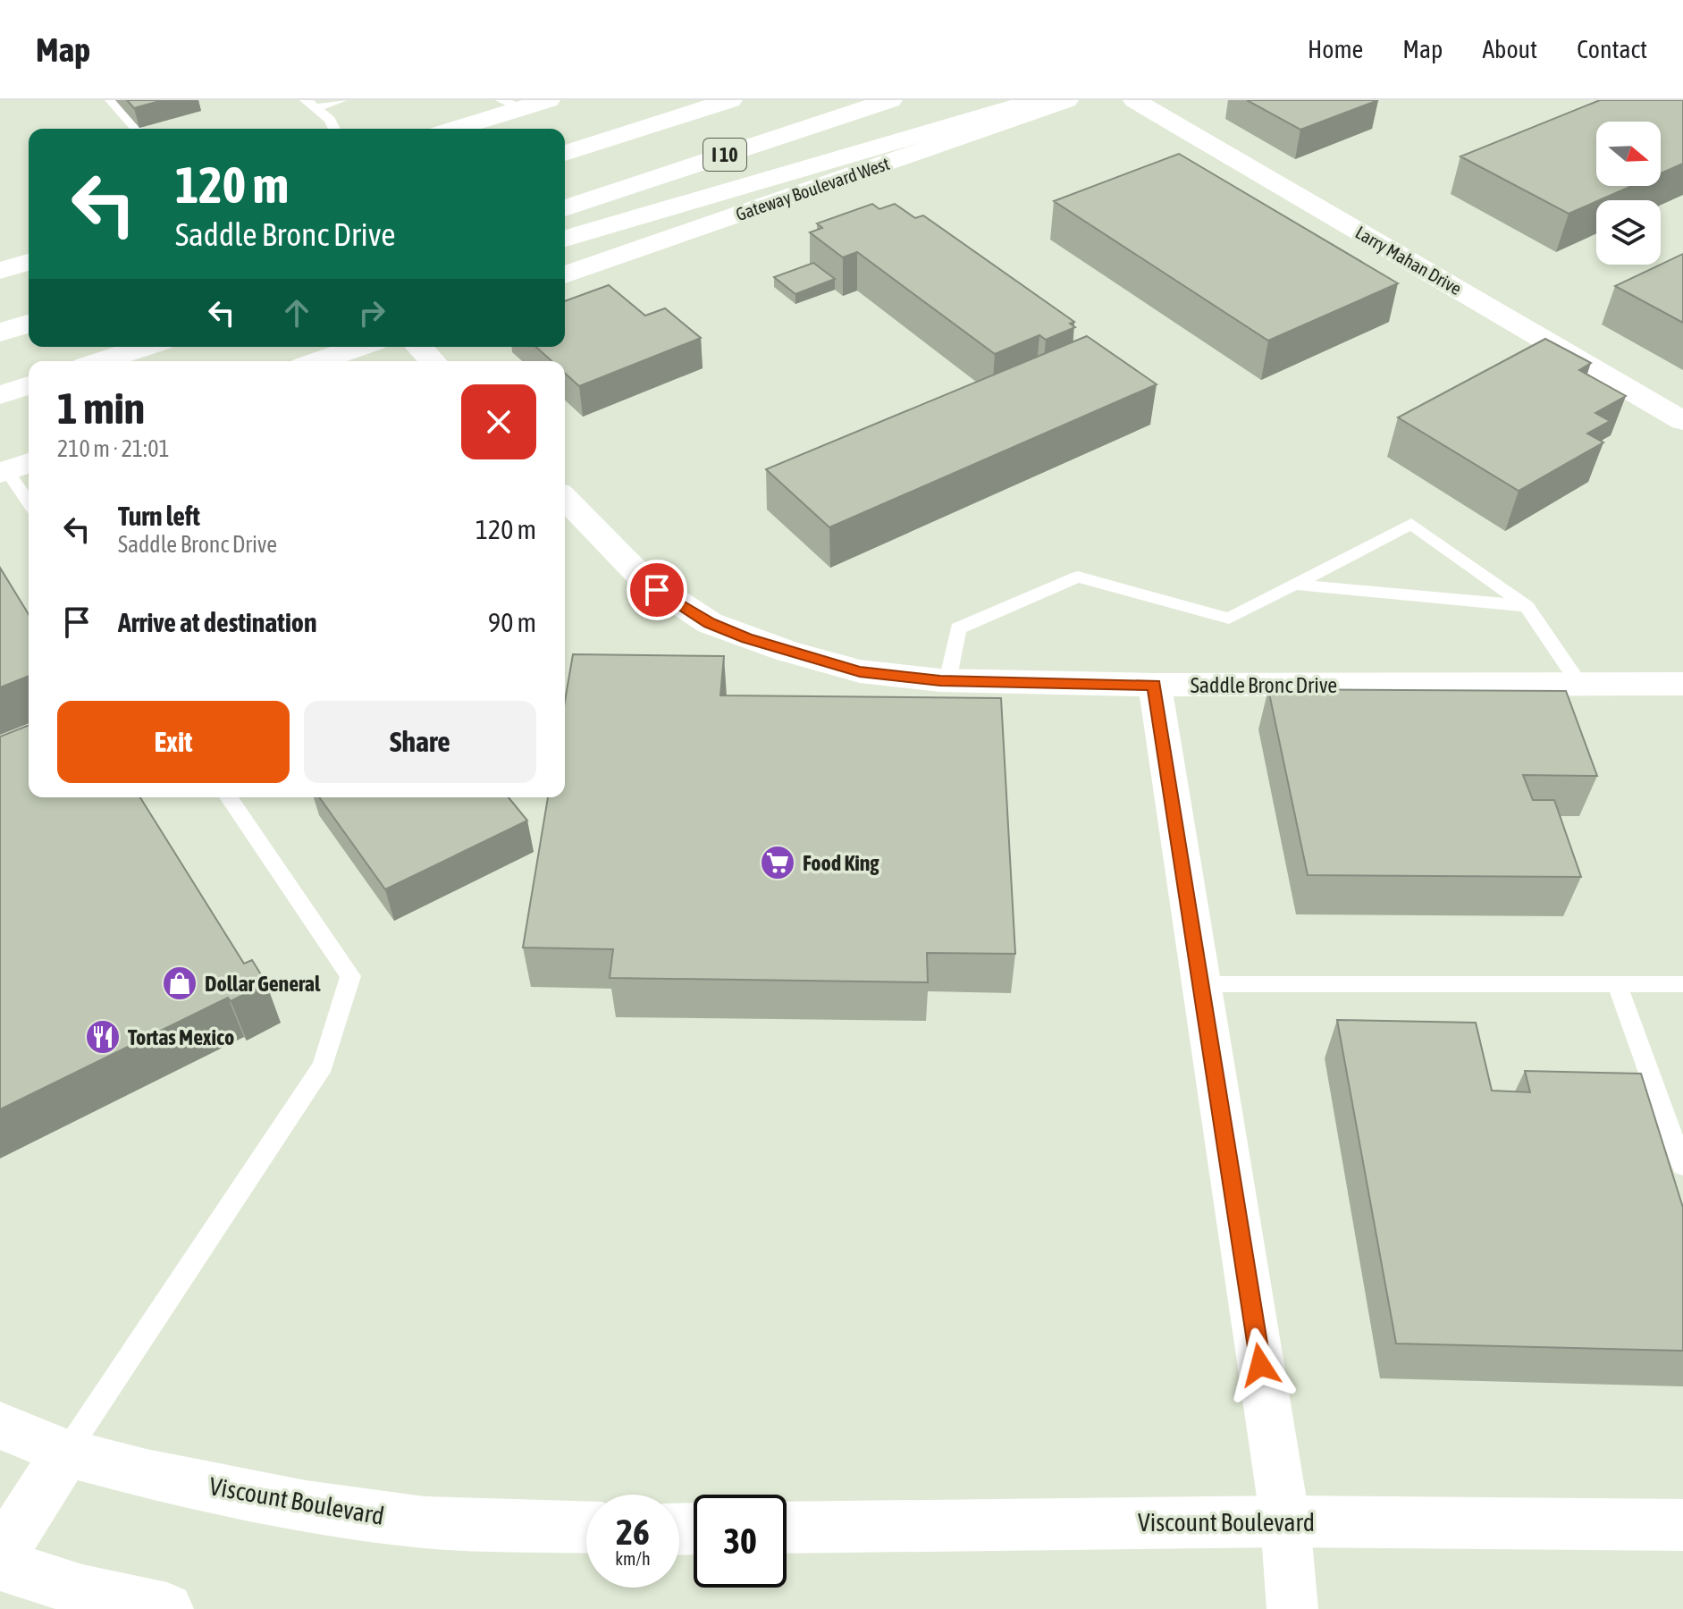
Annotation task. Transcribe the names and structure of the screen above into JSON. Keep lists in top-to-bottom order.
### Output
{
  "streets": {
    "main road": ["I 10", "Gateway Boulevard West", "Viscount Boulevard"],
    "street": ["Larry Mahan Drive", "Saddle Bronc Drive"]
  },
  "places": {
    "supermarket": ["Food King"],
    "shop": ["Dollar General"],
    "restaurant": ["Tortas Mexico"]
  },
  "north": "right",
  "page": {
    "header": "Map",
    "nav": [
      "Home",
      "Map",
      "About",
      "Contact"
    ],
    "turn": ["120 m", "Saddle Bronc Drive"],
    "heading": ["1 min", "210 m · 21:01"],
    "list": [
      {
        "name": "Turn left",
        "note": "Saddle Bronc Drive",
        "value": "120 m"
      },
      {
        "name": "Arrive at destination",
        "value": "90 m"
      }
    ],
    "buttons": ["Exit", "Share"],
    "speed": "26 km/h",
    "limit": "30"
  }
}
